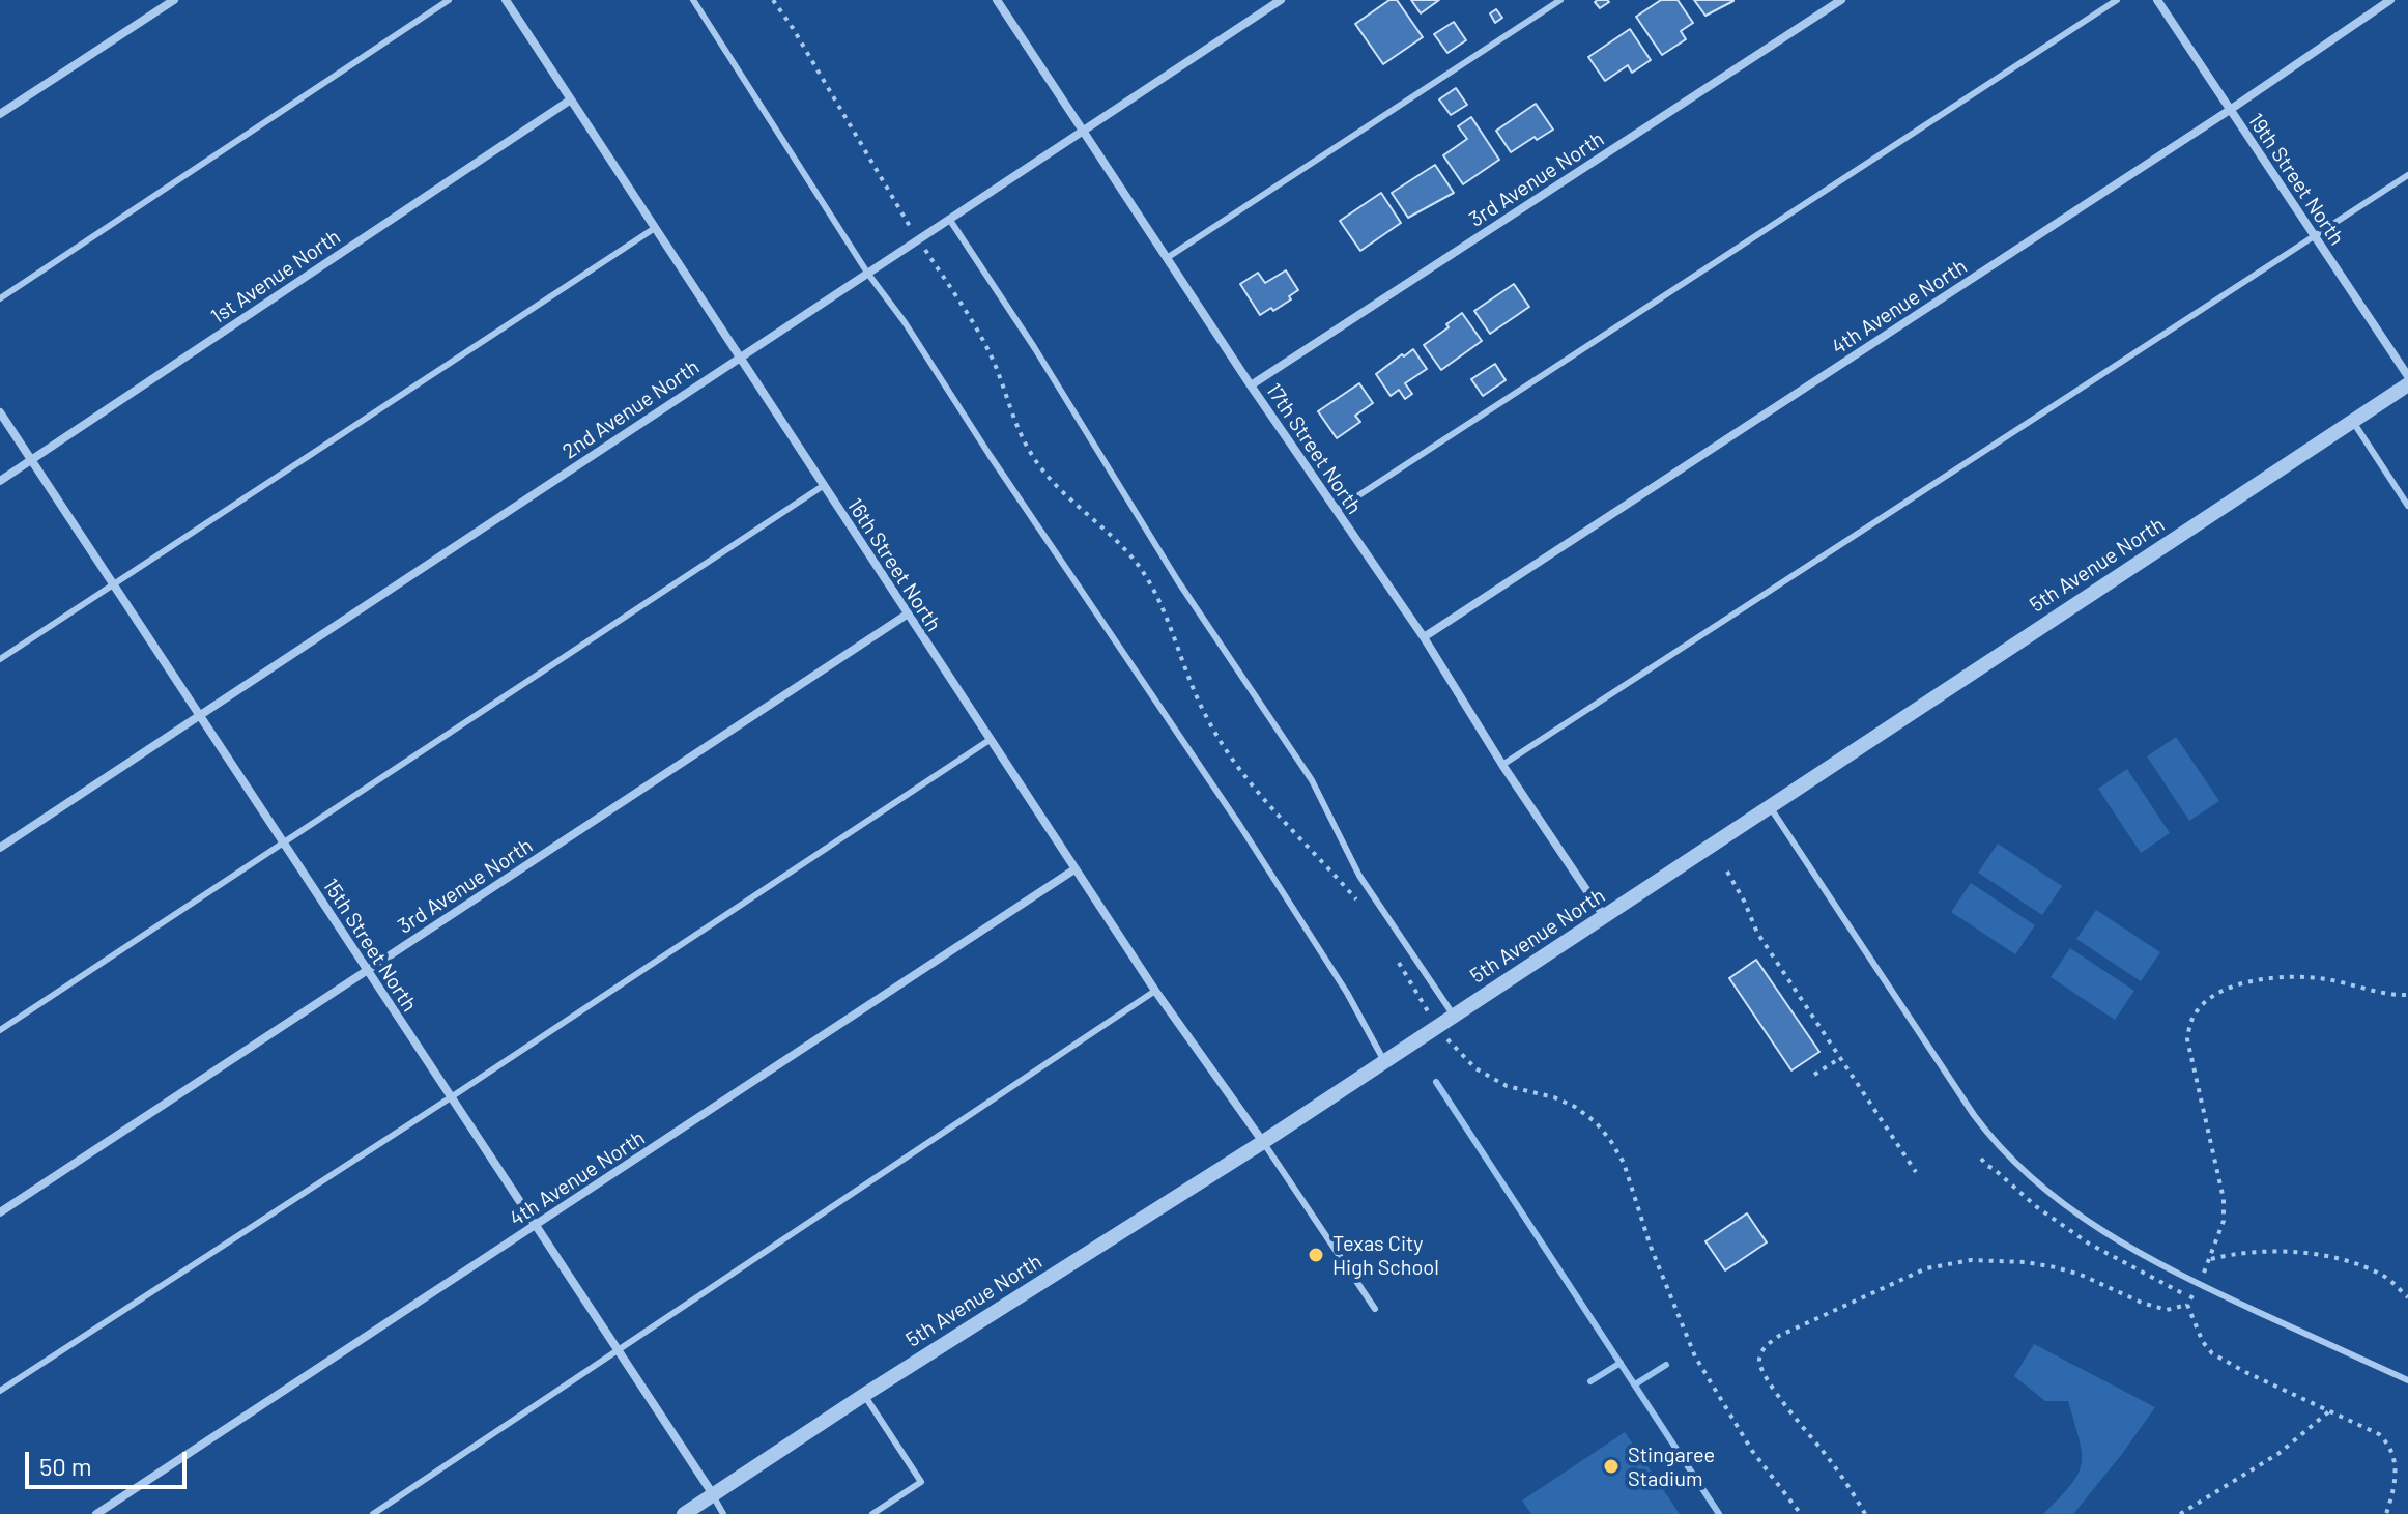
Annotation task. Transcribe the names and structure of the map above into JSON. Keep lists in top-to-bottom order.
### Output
{
  "streets": {
    "street": [
      "3rd Avenue North",
      "19th Street North",
      "1st Avenue North",
      "4th Avenue North",
      "2nd Avenue North",
      "17th Street North",
      "16th Street North",
      "5th Avenue North",
      "15th Street North"
    ]
  },
  "crossings": [
    ["3rd Avenue North", "17th Street North"],
    ["3rd Avenue North", "16th Street North"],
    ["3rd Avenue North", "15th Street North"],
    ["19th Street North", "4th Avenue North"],
    ["1st Avenue North", "16th Street North"],
    ["1st Avenue North", "15th Street North"],
    ["4th Avenue North", "17th Street North"],
    ["4th Avenue North", "16th Street North"],
    ["4th Avenue North", "15th Street North"],
    ["2nd Avenue North", "17th Street North"],
    ["2nd Avenue North", "16th Street North"],
    ["2nd Avenue North", "15th Street North"],
    ["17th Street North", "5th Avenue North"],
    ["16th Street North", "5th Avenue North"],
    ["5th Avenue North", "15th Street North"]
  ],
  "places": ["Texas City High School", "Stingaree Stadium"],
  "scale_bar": "50 m"
}
